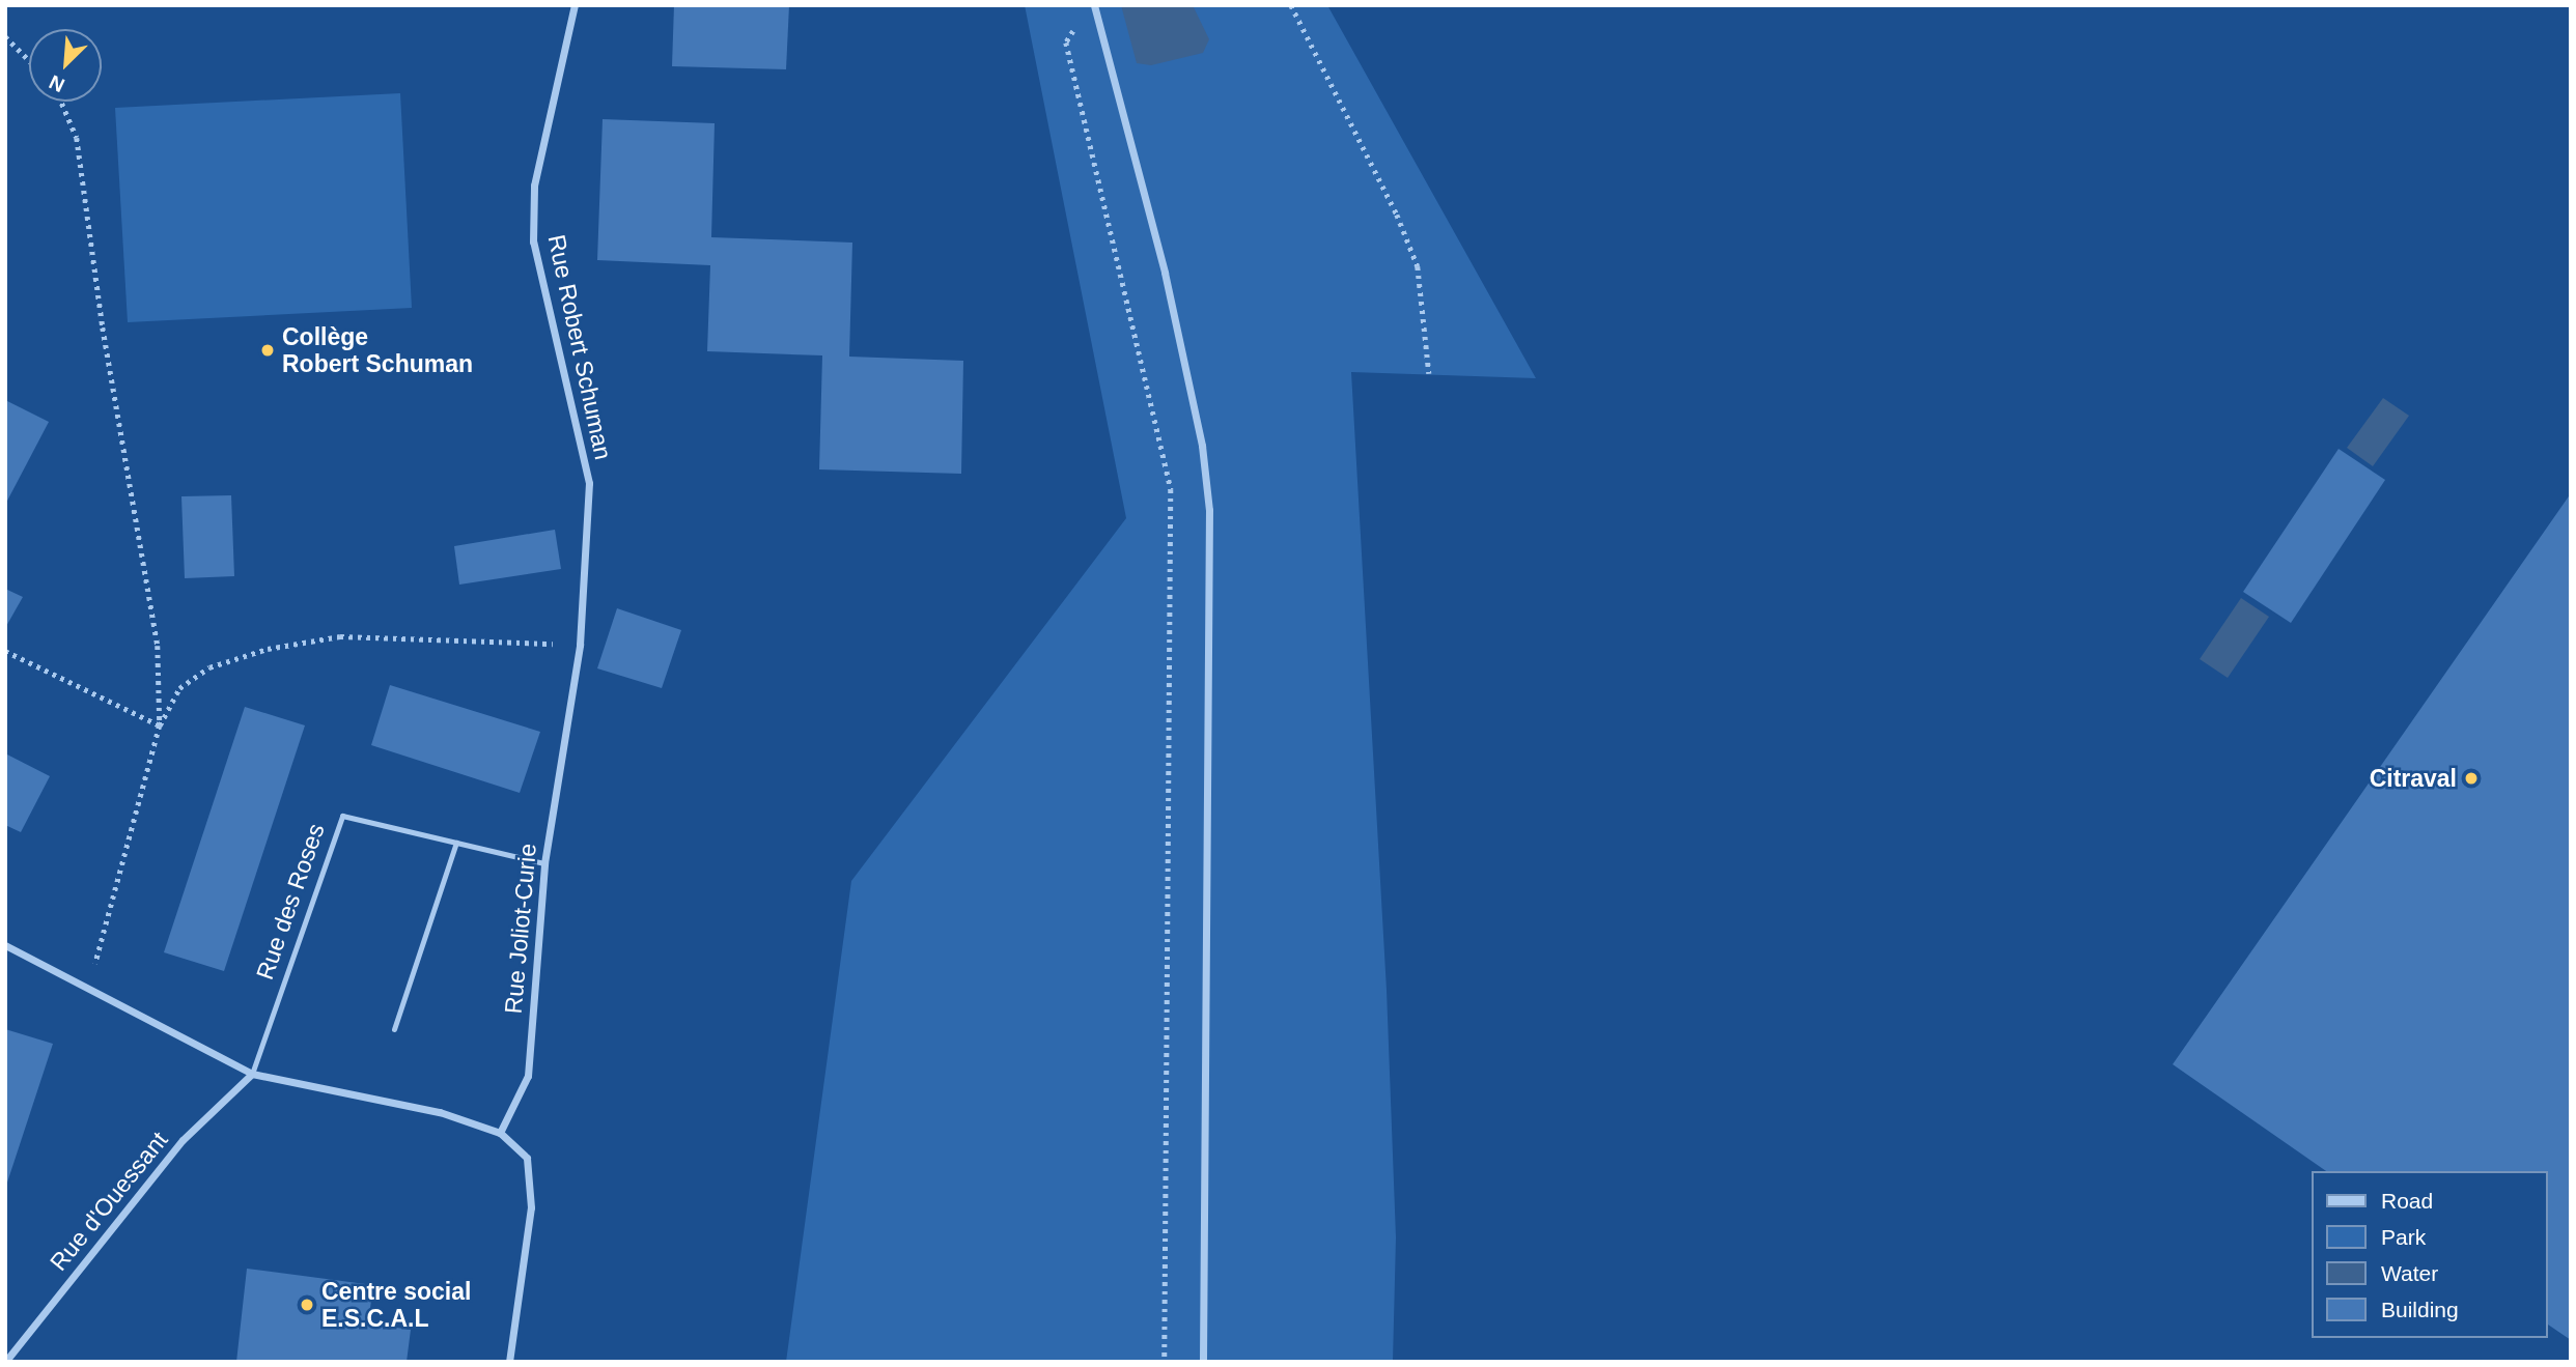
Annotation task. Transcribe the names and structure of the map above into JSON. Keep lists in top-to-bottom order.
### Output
{
  "streets": {
    "street": ["Rue Robert Schuman", "Rue Joliot-Curie", "Rue d'Ouessant"],
    "lane": ["Rue des Roses"]
  },
  "crossings": [
    ["Rue Robert Schuman", "Rue Joliot-Curie"],
    ["Rue des Roses", "Rue Joliot-Curie"],
    ["Rue des Roses", "Rue d'Ouessant"]
  ],
  "places": ["Collège Robert Schuman", "Citraval", "Centre social E.S.C.A.L"],
  "legend": [
    "Road",
    "Park",
    "Water",
    "Building"
  ],
  "north": "bottom left"
}
